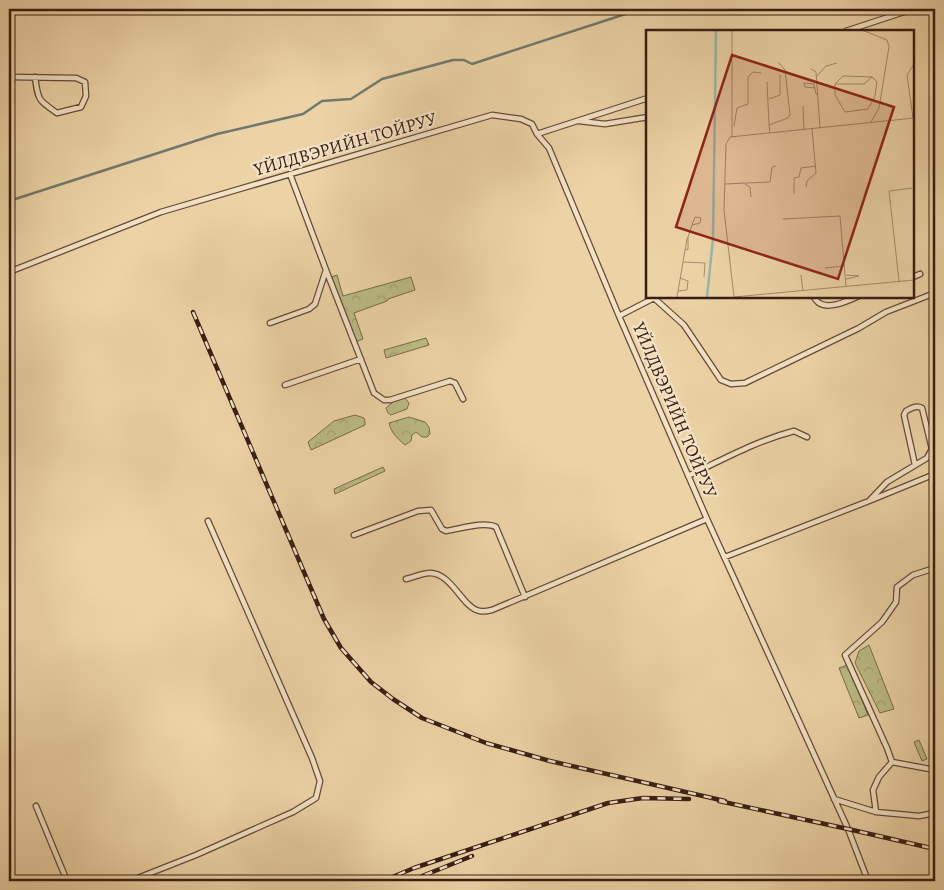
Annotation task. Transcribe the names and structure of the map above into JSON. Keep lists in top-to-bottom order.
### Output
{
  "streets": {
    "lane": ["ҮЙЛДВЭРИЙН ТОЙРУУ"]
  }
}
